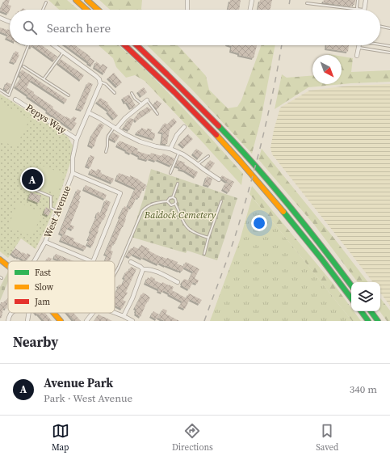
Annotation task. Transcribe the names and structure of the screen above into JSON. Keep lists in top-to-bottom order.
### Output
{
  "streets": {
    "street": ["Pepys Way", "West Avenue"]
  },
  "crossings": [
    ["Pepys Way", "West Avenue"]
  ],
  "parks": ["Baldock Cemetery"],
  "legend": ["Fast", "Slow", "Jam"],
  "north": "bottom right",
  "page": {
    "search": "Search here",
    "pins": "A",
    "heading": "Nearby",
    "list": [
      {
        "mark": "A",
        "name": "Avenue Park",
        "note": "Park · West Avenue",
        "value": "340 m"
      }
    ],
    "nav": ["Map", "Directions", "Saved"]
  }
}
